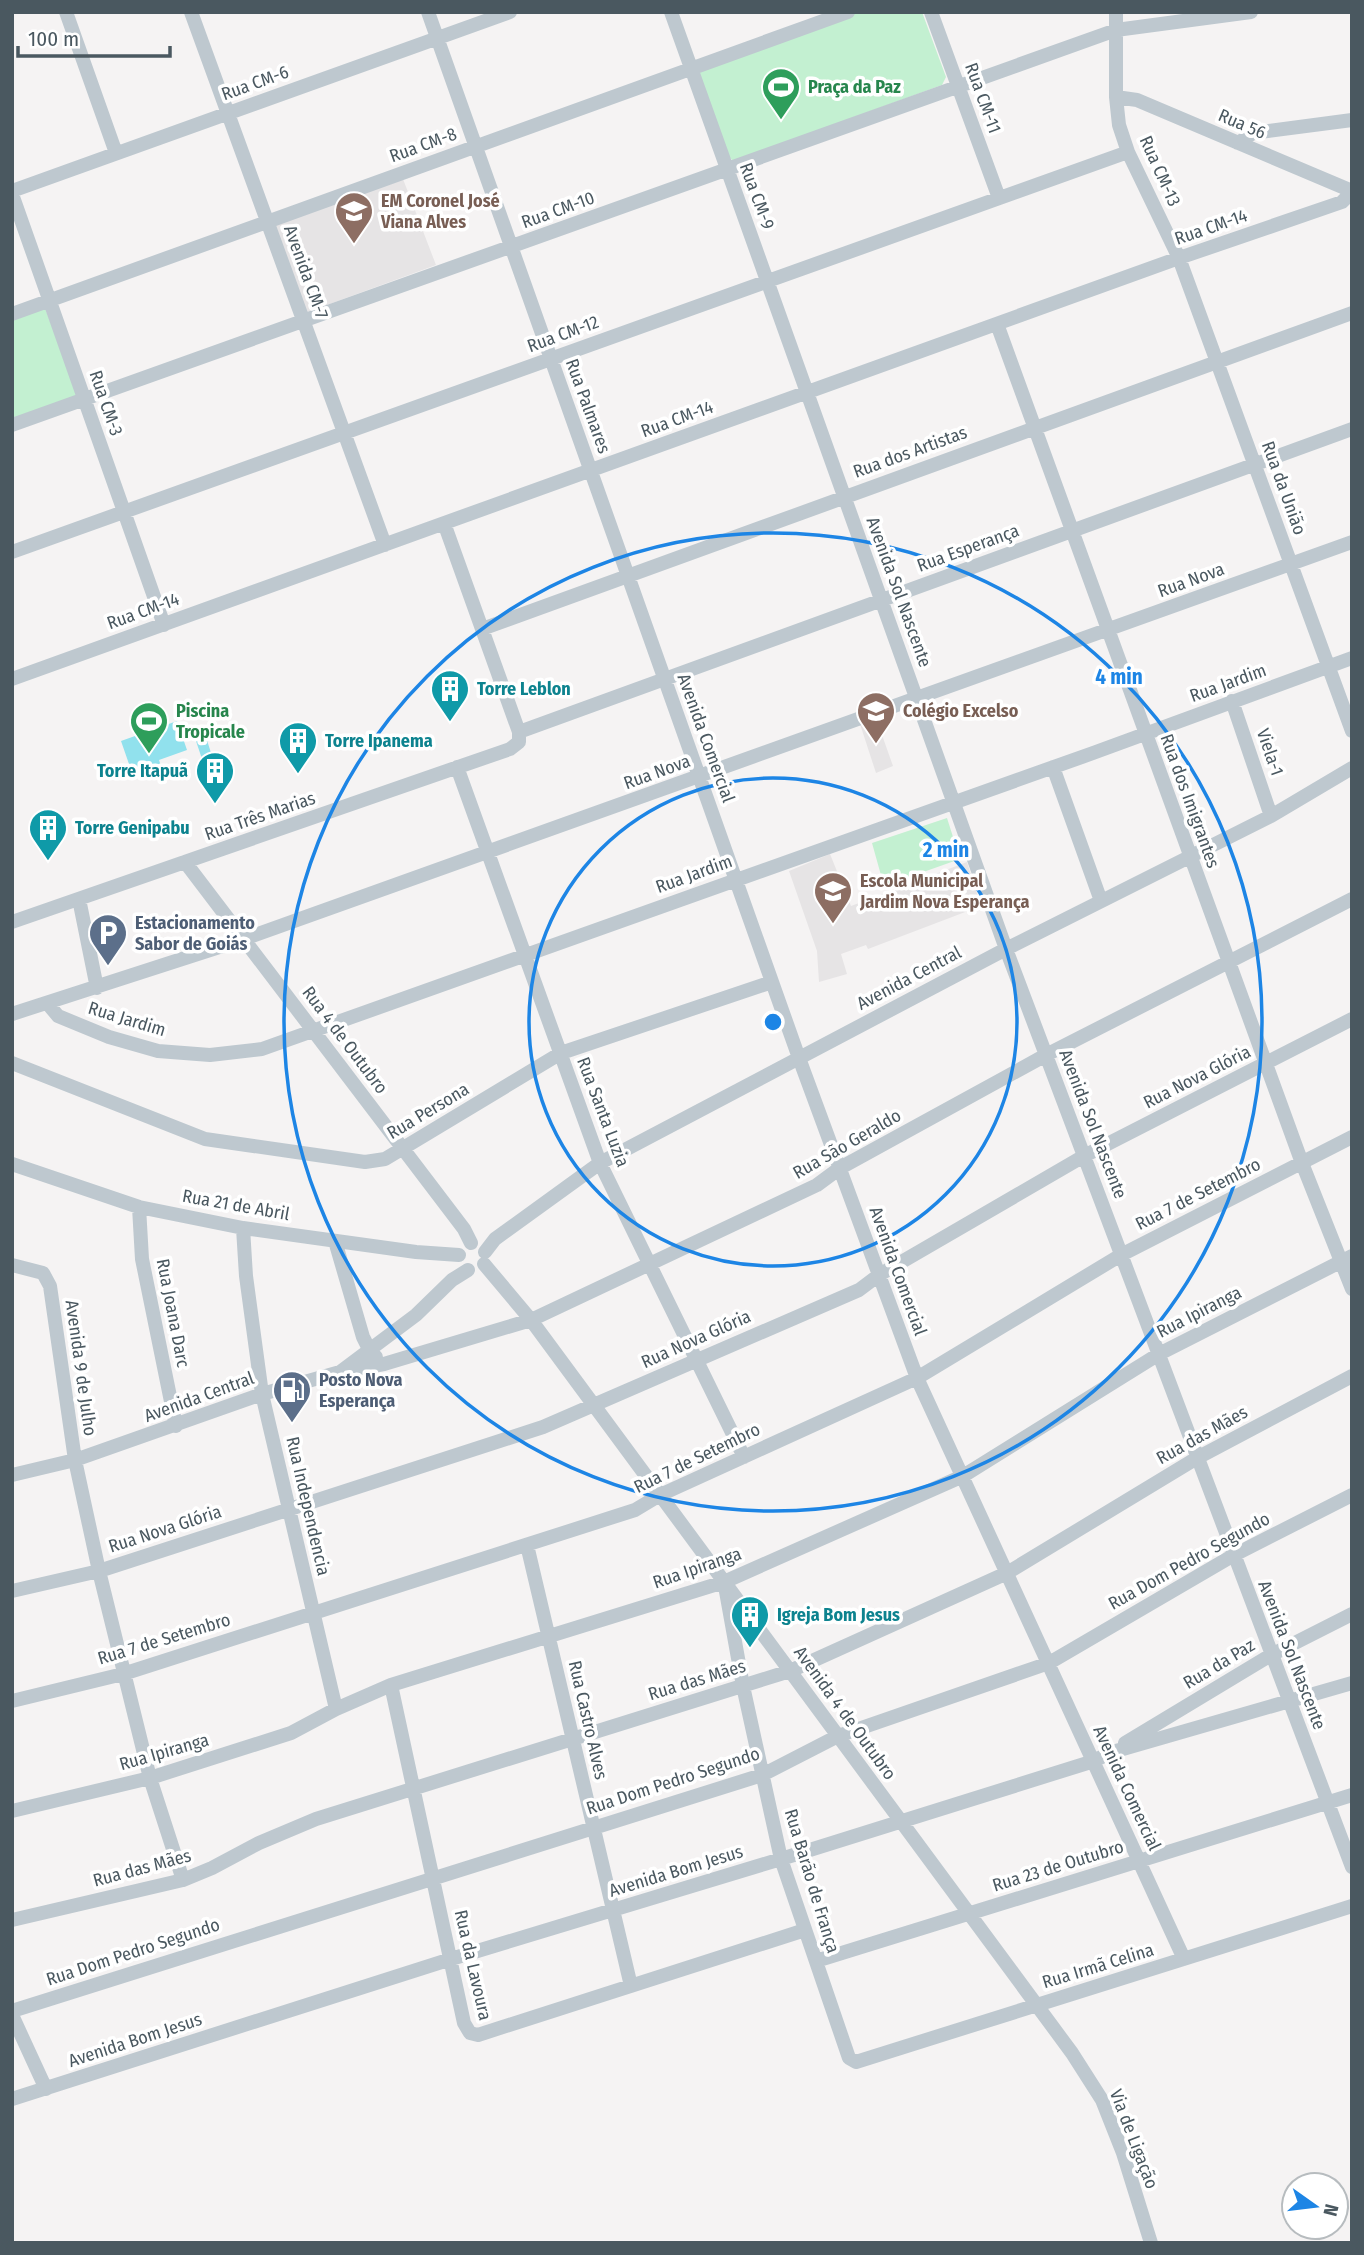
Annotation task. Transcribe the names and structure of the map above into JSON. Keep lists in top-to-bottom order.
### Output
{
  "streets": {
    "street": [
      "Rua CM-6",
      "Rua CM-11",
      "Rua 56",
      "Rua CM-8",
      "Rua CM-13",
      "Rua CM-9",
      "Rua CM-10",
      "Rua CM-14",
      "Avenida CM-7",
      "Rua CM-12",
      "Rua CM-3",
      "Rua Palmares",
      "Rua dos Artistas",
      "Rua da União",
      "Rua Esperança",
      "Rua Nova",
      "Avenida Sol Nascente",
      "Rua Jardim",
      "Avenida Comercial",
      "Viela-1",
      "Rua dos Imigrantes",
      "Rua Três Marias",
      "Avenida Central",
      "Rua 4 de Outubro",
      "Rua Nova Glória",
      "Rua Persona",
      "Rua Santa Luzia",
      "Rua São Geraldo",
      "Rua 7 de Setembro",
      "Rua 21 de Abril",
      "Rua Ipiranga",
      "Rua Joana Darc",
      "Avenida 9 de Julho",
      "Rua das Mães",
      "Rua Independencia",
      "Rua Dom Pedro Segundo",
      "Rua da Paz",
      "Avenida 4 de Outubro",
      "Rua Castro Alves",
      "Rua 23 de Outubro",
      "Avenida Bom Jesus",
      "Rua Barão de França",
      "Rua da Lavoura",
      "Rua Irmã Celina",
      "Via de Ligação"
    ]
  },
  "crossings": [
    ["Rua CM-6", "Avenida CM-7"],
    ["Rua CM-6", "Rua CM-3"],
    ["Rua CM-6", "Rua Palmares"],
    ["Rua CM-11", "Rua CM-10"],
    ["Rua CM-11", "Rua CM-12"],
    ["Rua 56", "Rua CM-13"],
    ["Rua 56", "Rua CM-14"],
    ["Rua CM-8", "Rua CM-9"],
    ["Rua CM-8", "Avenida CM-7"],
    ["Rua CM-8", "Rua CM-3"],
    ["Rua CM-8", "Rua Palmares"],
    ["Rua CM-13", "Rua CM-10"],
    ["Rua CM-13", "Rua CM-14"],
    ["Rua CM-13", "Rua CM-12"],
    ["Rua CM-13", "Rua da União"],
    ["Rua CM-9", "Rua CM-10"],
    ["Rua CM-9", "Rua CM-14"],
    ["Rua CM-9", "Rua CM-12"],
    ["Rua CM-9", "Avenida Sol Nascente"],
    ["Rua CM-10", "Avenida CM-7"],
    ["Rua CM-10", "Rua CM-3"],
    ["Rua CM-10", "Rua Palmares"],
    ["Rua CM-14", "Avenida CM-7"],
    ["Rua CM-14", "Rua CM-3"],
    ["Rua CM-14", "Rua Palmares"],
    ["Rua CM-14", "Rua da União"],
    ["Rua CM-14", "Avenida Sol Nascente"],
    ["Rua CM-14", "Rua dos Imigrantes"],
    ["Avenida CM-7", "Rua CM-12"],
    ["Rua CM-12", "Rua CM-3"],
    ["Rua CM-12", "Rua Palmares"],
    ["Rua Palmares", "Rua dos Artistas"],
    ["Rua Palmares", "Avenida Comercial"],
    ["Rua dos Artistas", "Rua da União"],
    ["Rua dos Artistas", "Avenida Sol Nascente"],
    ["Rua dos Artistas", "Avenida Comercial"],
    ["Rua dos Artistas", "Rua dos Imigrantes"],
    ["Rua da União", "Rua Esperança"],
    ["Rua da União", "Rua Nova"],
    ["Rua da União", "Rua Jardim"],
    ["Rua Esperança", "Avenida Sol Nascente"],
    ["Rua Esperança", "Avenida Comercial"],
    ["Rua Esperança", "Rua dos Imigrantes"],
    ["Rua Esperança", "Rua Três Marias"],
    ["Rua Nova", "Avenida Sol Nascente"],
    ["Rua Nova", "Rua Jardim"],
    ["Rua Nova", "Avenida Comercial"],
    ["Rua Nova", "Rua dos Imigrantes"],
    ["Rua Nova", "Rua 4 de Outubro"],
    ["Rua Nova", "Rua Santa Luzia"],
    ["Avenida Sol Nascente", "Rua Jardim"],
    ["Avenida Sol Nascente", "Avenida Central"],
    ["Avenida Sol Nascente", "Rua Nova Glória"],
    ["Avenida Sol Nascente", "Rua São Geraldo"],
    ["Avenida Sol Nascente", "Rua 7 de Setembro"],
    ["Avenida Sol Nascente", "Rua Ipiranga"],
    ["Avenida Sol Nascente", "Rua das Mães"],
    ["Avenida Sol Nascente", "Rua Dom Pedro Segundo"],
    ["Avenida Sol Nascente", "Rua da Paz"],
    ["Avenida Sol Nascente", "Rua 23 de Outubro"],
    ["Avenida Sol Nascente", "Avenida Bom Jesus"],
    ["Rua Jardim", "Avenida Comercial"],
    ["Rua Jardim", "Viela-1"],
    ["Rua Jardim", "Rua dos Imigrantes"],
    ["Rua Jardim", "Rua 4 de Outubro"],
    ["Rua Jardim", "Rua Santa Luzia"],
    ["Avenida Comercial", "Avenida Central"],
    ["Avenida Comercial", "Rua Nova Glória"],
    ["Avenida Comercial", "Rua Persona"],
    ["Avenida Comercial", "Rua São Geraldo"],
    ["Avenida Comercial", "Rua 7 de Setembro"],
    ["Avenida Comercial", "Rua Ipiranga"],
    ["Avenida Comercial", "Rua das Mães"],
    ["Avenida Comercial", "Rua Dom Pedro Segundo"],
    ["Avenida Comercial", "Rua 23 de Outubro"],
    ["Avenida Comercial", "Avenida Bom Jesus"],
    ["Avenida Comercial", "Rua Irmã Celina"],
    ["Viela-1", "Avenida Central"],
    ["Rua dos Imigrantes", "Avenida Central"],
    ["Rua dos Imigrantes", "Rua Nova Glória"],
    ["Rua dos Imigrantes", "Rua São Geraldo"],
    ["Rua dos Imigrantes", "Rua 7 de Setembro"],
    ["Rua dos Imigrantes", "Rua Ipiranga"],
    ["Rua Três Marias", "Rua 4 de Outubro"],
    ["Rua Três Marias", "Rua Santa Luzia"],
    ["Avenida Central", "Rua 4 de Outubro"],
    ["Avenida Central", "Rua Santa Luzia"],
    ["Avenida Central", "Rua São Geraldo"],
    ["Avenida Central", "Rua 21 de Abril"],
    ["Avenida Central", "Rua Joana Darc"],
    ["Avenida Central", "Avenida 9 de Julho"],
    ["Avenida Central", "Rua Independencia"],
    ["Avenida Central", "Avenida 4 de Outubro"],
    ["Rua 4 de Outubro", "Rua Persona"],
    ["Rua 4 de Outubro", "Avenida 4 de Outubro"],
    ["Rua Nova Glória", "Rua Santa Luzia"],
    ["Rua Nova Glória", "Avenida 9 de Julho"],
    ["Rua Nova Glória", "Rua Independencia"],
    ["Rua Nova Glória", "Avenida 4 de Outubro"],
    ["Rua Persona", "Rua Santa Luzia"],
    ["Rua Santa Luzia", "Rua São Geraldo"],
    ["Rua Santa Luzia", "Rua 7 de Setembro"],
    ["Rua São Geraldo", "Avenida 4 de Outubro"],
    ["Rua 7 de Setembro", "Avenida 9 de Julho"],
    ["Rua 7 de Setembro", "Rua Independencia"],
    ["Rua 7 de Setembro", "Avenida 4 de Outubro"],
    ["Rua 7 de Setembro", "Rua Castro Alves"],
    ["Rua 21 de Abril", "Rua Joana Darc"],
    ["Rua 21 de Abril", "Rua Independencia"],
    ["Rua Ipiranga", "Avenida 9 de Julho"],
    ["Rua Ipiranga", "Rua Independencia"],
    ["Rua Ipiranga", "Avenida 4 de Outubro"],
    ["Rua Ipiranga", "Rua Castro Alves"],
    ["Rua Ipiranga", "Rua Barão de França"],
    ["Rua Ipiranga", "Rua da Lavoura"],
    ["Avenida 9 de Julho", "Rua das Mães"],
    ["Rua das Mães", "Avenida 4 de Outubro"],
    ["Rua das Mães", "Rua Castro Alves"],
    ["Rua das Mães", "Rua Barão de França"],
    ["Rua das Mães", "Rua da Lavoura"],
    ["Rua Dom Pedro Segundo", "Avenida 4 de Outubro"],
    ["Rua Dom Pedro Segundo", "Rua Castro Alves"],
    ["Rua Dom Pedro Segundo", "Rua Barão de França"],
    ["Rua Dom Pedro Segundo", "Rua da Lavoura"],
    ["Rua da Paz", "Avenida Bom Jesus"],
    ["Avenida 4 de Outubro", "Rua 23 de Outubro"],
    ["Avenida 4 de Outubro", "Avenida Bom Jesus"],
    ["Avenida 4 de Outubro", "Rua Barão de França"],
    ["Avenida 4 de Outubro", "Rua Irmã Celina"],
    ["Avenida 4 de Outubro", "Via de Ligação"],
    ["Rua Castro Alves", "Avenida Bom Jesus"],
    ["Rua Castro Alves", "Rua da Lavoura"],
    ["Rua 23 de Outubro", "Rua Barão de França"],
    ["Avenida Bom Jesus", "Rua Barão de França"],
    ["Avenida Bom Jesus", "Rua da Lavoura"],
    ["Rua Barão de França", "Rua da Lavoura"],
    ["Rua Barão de França", "Rua Irmã Celina"]
  ],
  "places": {
    "sports": ["Praça da Paz", "Piscina Tropicale"],
    "school or university": ["EM Coronel José Viana Alves", "Colégio Excelso", "Escola Municipal Jardim Nova Esperança"],
    "building": [
      "Torre Leblon",
      "Torre Ipanema",
      "Torre Itapuã",
      "Torre Genipabu",
      "Igreja Bom Jesus"
    ],
    "parking": ["Estacionamento Sabor de Goiás"],
    "fuel station": ["Posto Nova Esperança"]
  },
  "scale_bar": "100 m",
  "north": "right",
  "rings": ["4 min", "2 min"]
}
